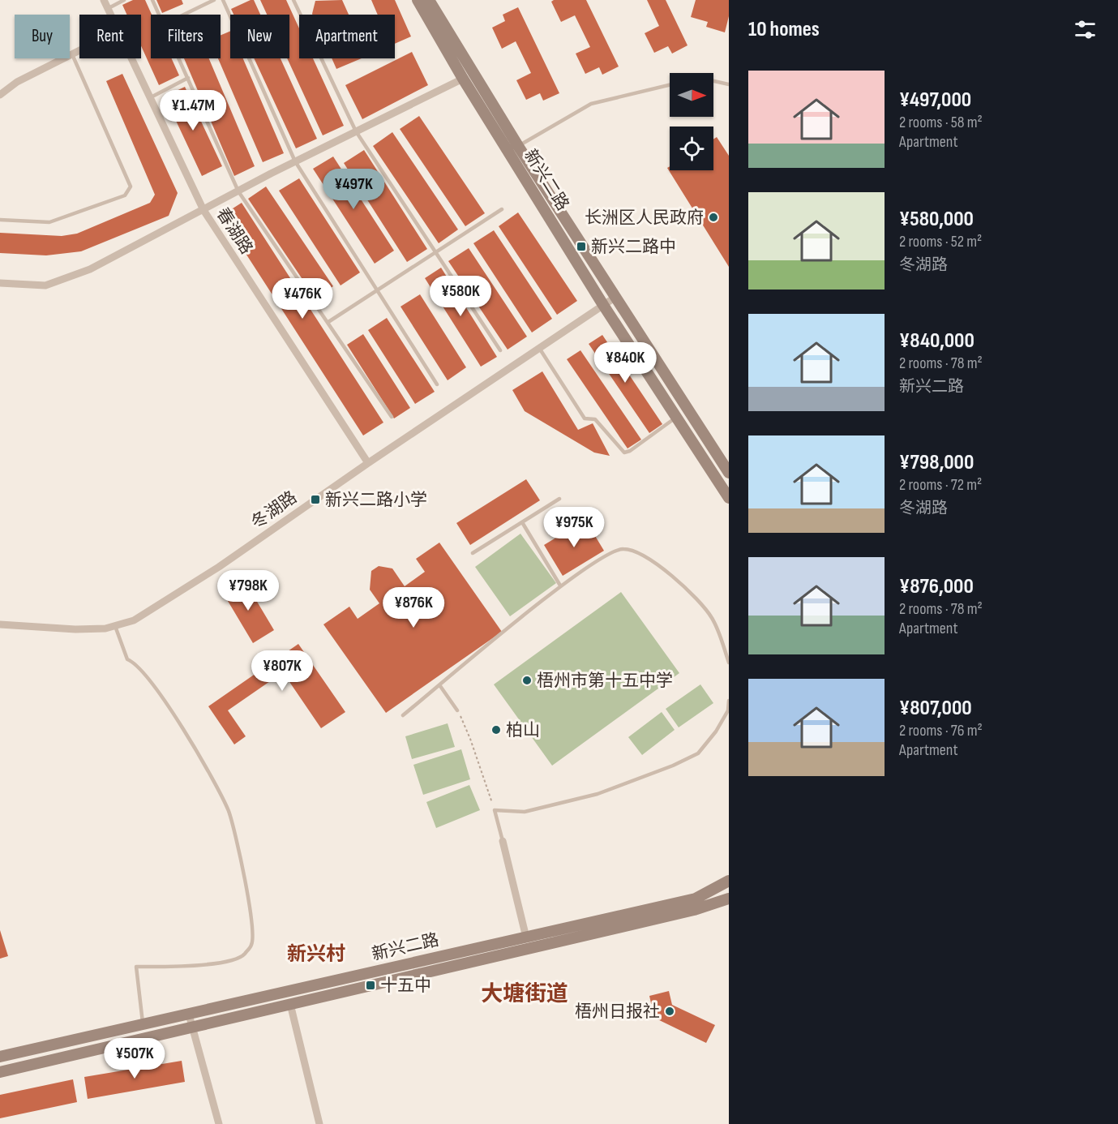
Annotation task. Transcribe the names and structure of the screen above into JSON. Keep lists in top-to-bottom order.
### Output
{
  "streets": {
    "main road": ["新兴二路"],
    "street": ["春湖路", "冬湖路"]
  },
  "crossings": [
    ["新兴二路", "冬湖路"],
    ["春湖路", "冬湖路"]
  ],
  "districts": ["新兴村", "大塘街道"],
  "places": {
    "other": [
      "长洲区人民政府",
      "梧州市第十五中学",
      "柏山",
      "梧州日报社"
    ],
    "transit": ["新兴二路中", "新兴二路小学", "十五中"]
  },
  "north": "right",
  "page": {
    "heading": "10 homes",
    "chip": [
      "Buy",
      "Rent",
      "Filters",
      "New",
      "Apartment"
    ],
    "list": [
      {
        "name": "¥497,000",
        "note": "2 rooms · 58 m² · Apartment"
      },
      {
        "name": "¥580,000",
        "note": "2 rooms · 52 m² · 冬湖路"
      },
      {
        "name": "¥840,000",
        "note": "2 rooms · 78 m² · 新兴二路"
      },
      {
        "name": "¥798,000",
        "note": "2 rooms · 72 m² · 冬湖路"
      },
      {
        "name": "¥876,000",
        "note": "2 rooms · 78 m² · Apartment"
      },
      {
        "name": "¥807,000",
        "note": "2 rooms · 76 m² · Apartment"
      }
    ],
    "price": [
      "¥1.47M",
      "¥497K",
      "¥580K",
      "¥476K",
      "¥840K",
      "¥975K",
      "¥798K",
      "¥876K",
      "¥807K",
      "¥507K"
    ]
  }
}
